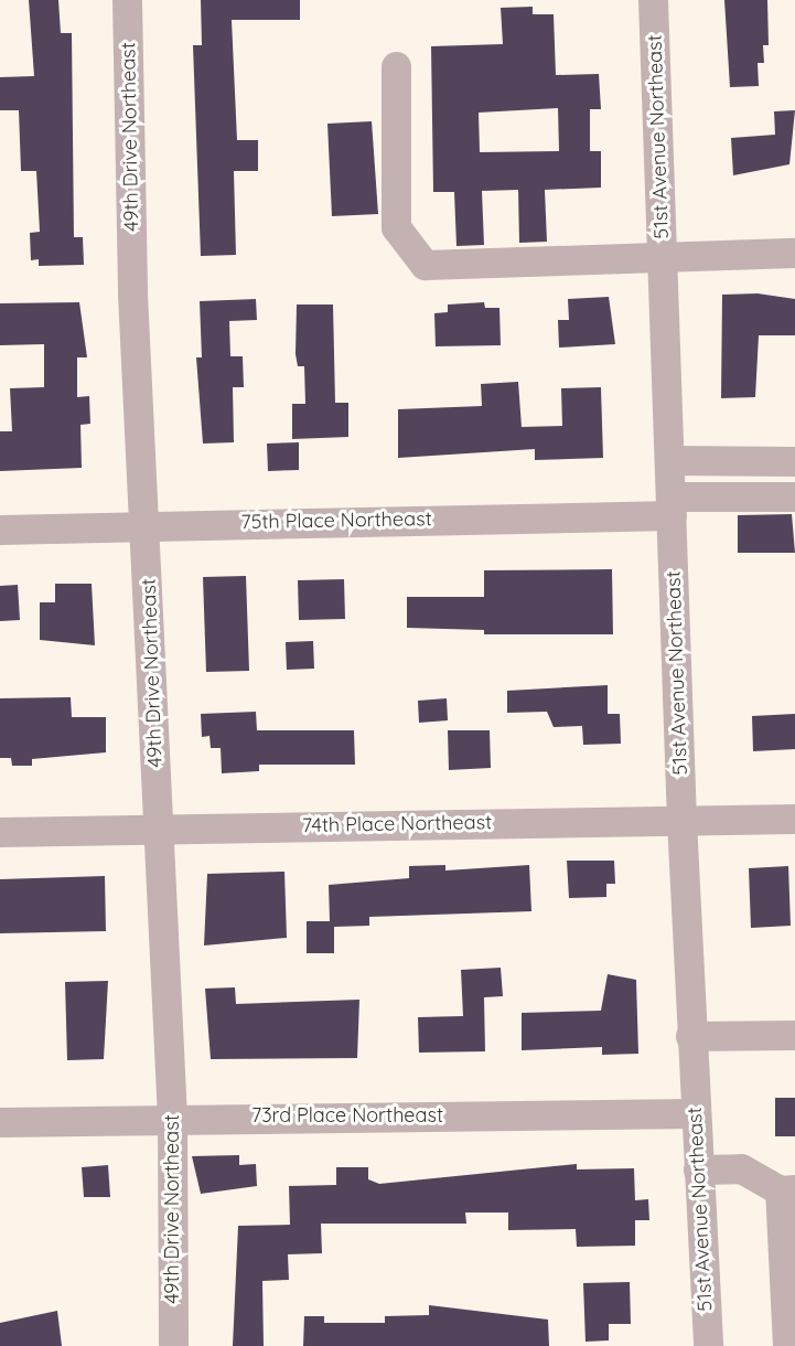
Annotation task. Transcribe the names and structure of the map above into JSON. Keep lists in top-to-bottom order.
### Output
{
  "streets": {
    "street": [
      "49th Drive Northeast",
      "51st Avenue Northeast",
      "75th Place Northeast",
      "74th Place Northeast",
      "73rd Place Northeast"
    ]
  },
  "crossings": [
    ["49th Drive Northeast", "75th Place Northeast"],
    ["49th Drive Northeast", "74th Place Northeast"],
    ["49th Drive Northeast", "73rd Place Northeast"],
    ["51st Avenue Northeast", "75th Place Northeast"],
    ["51st Avenue Northeast", "74th Place Northeast"],
    ["51st Avenue Northeast", "73rd Place Northeast"]
  ]
}
